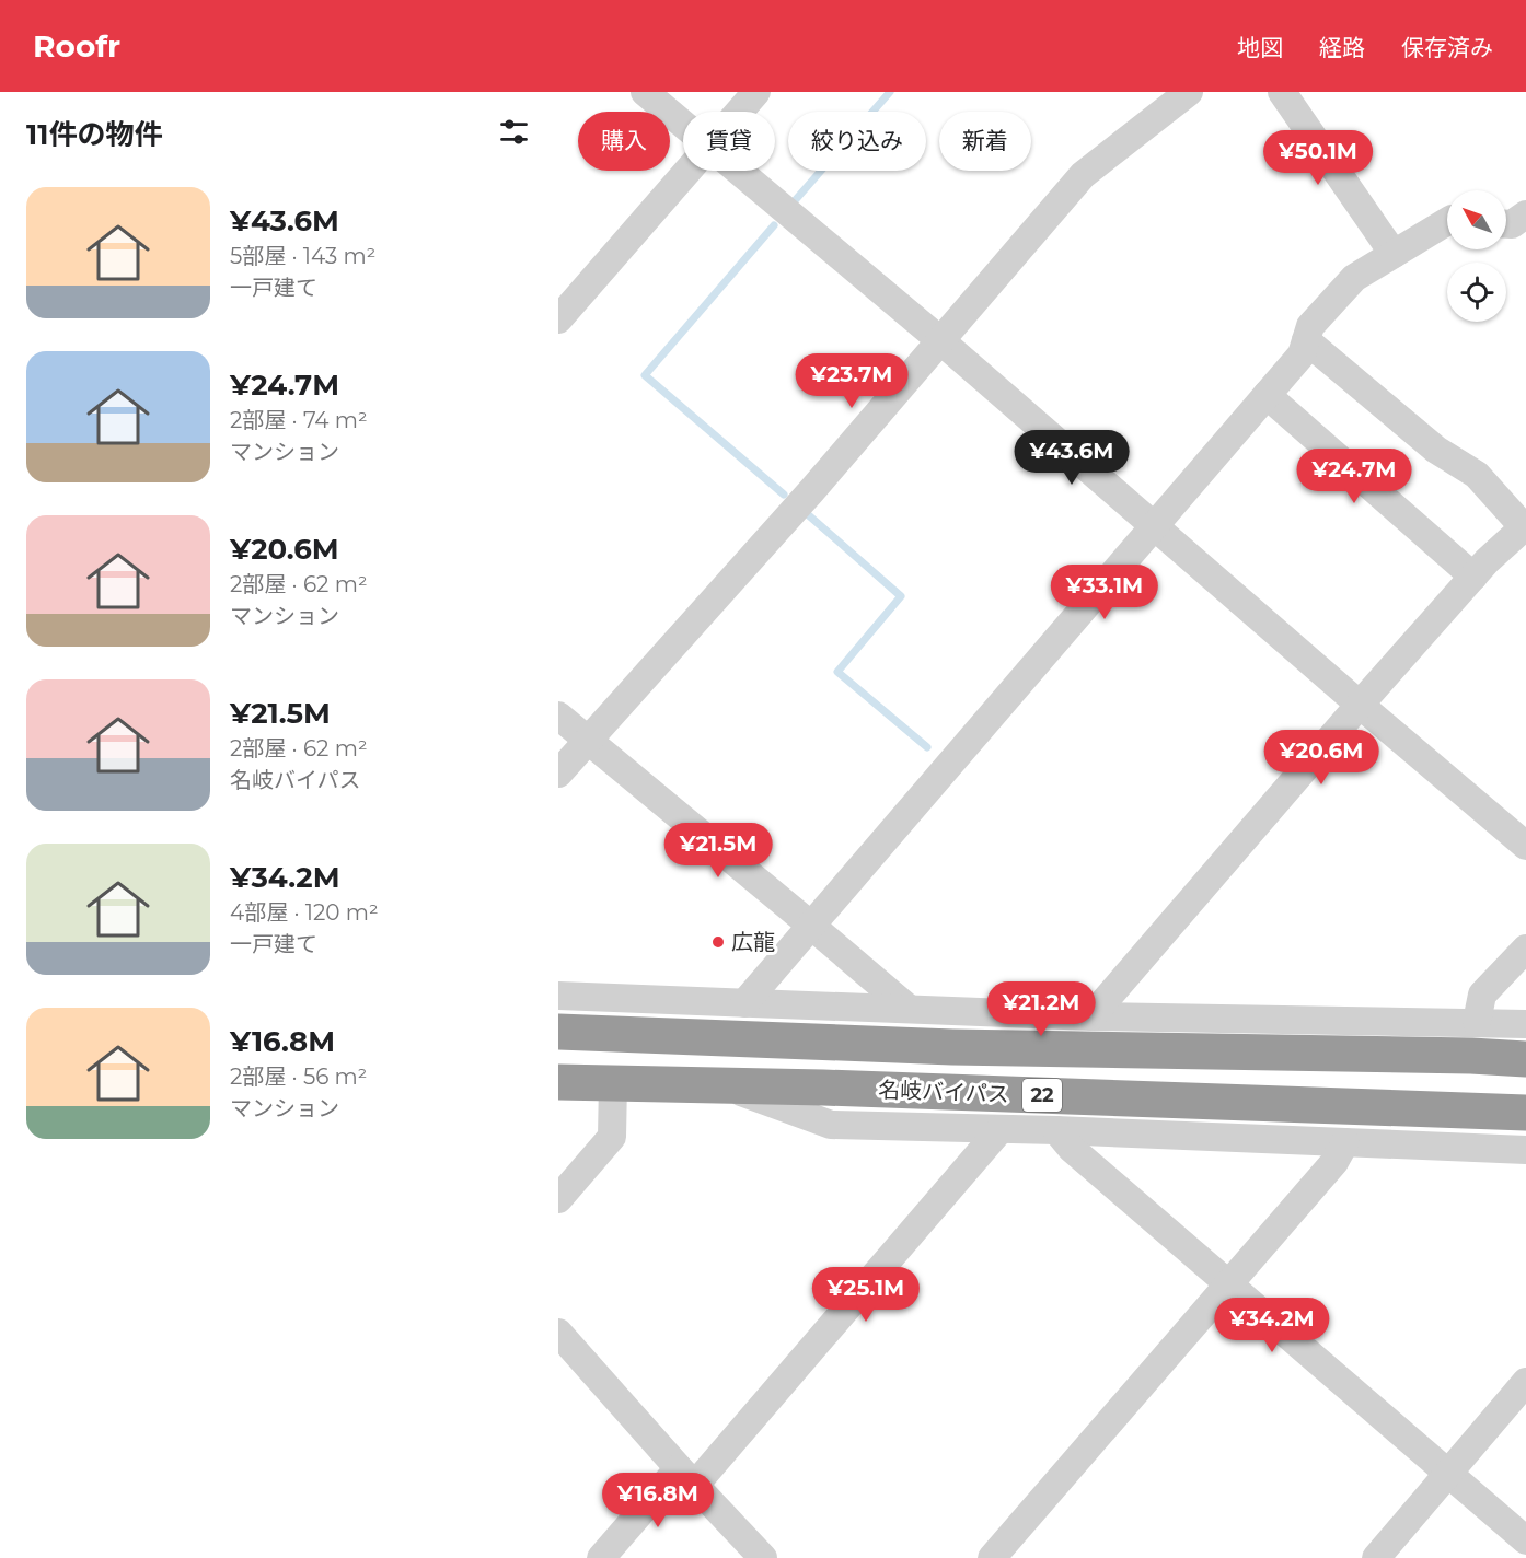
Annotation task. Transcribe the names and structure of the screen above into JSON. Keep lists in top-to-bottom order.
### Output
{
  "streets": {
    "highway": ["名岐バイパス", "22"]
  },
  "places": ["広龍"],
  "north": "top left",
  "page": {
    "header": "Roofr",
    "nav": ["地図", "経路", "保存済み"],
    "heading": "11件の物件",
    "chip": [
      "購入",
      "賃貸",
      "絞り込み",
      "新着"
    ],
    "price": [
      "¥50.1M",
      "¥23.7M",
      "¥43.6M",
      "¥24.7M",
      "¥33.1M",
      "¥20.6M",
      "¥21.5M",
      "¥21.2M",
      "¥25.1M",
      "¥34.2M",
      "¥16.8M"
    ],
    "list": [
      {
        "name": "¥43.6M",
        "note": "5部屋 · 143 m² · 一戸建て"
      },
      {
        "name": "¥24.7M",
        "note": "2部屋 · 74 m² · マンション"
      },
      {
        "name": "¥20.6M",
        "note": "2部屋 · 62 m² · マンション"
      },
      {
        "name": "¥21.5M",
        "note": "2部屋 · 62 m² · 名岐バイパス"
      },
      {
        "name": "¥34.2M",
        "note": "4部屋 · 120 m² · 一戸建て"
      },
      {
        "name": "¥16.8M",
        "note": "2部屋 · 56 m² · マンション"
      }
    ]
  }
}
